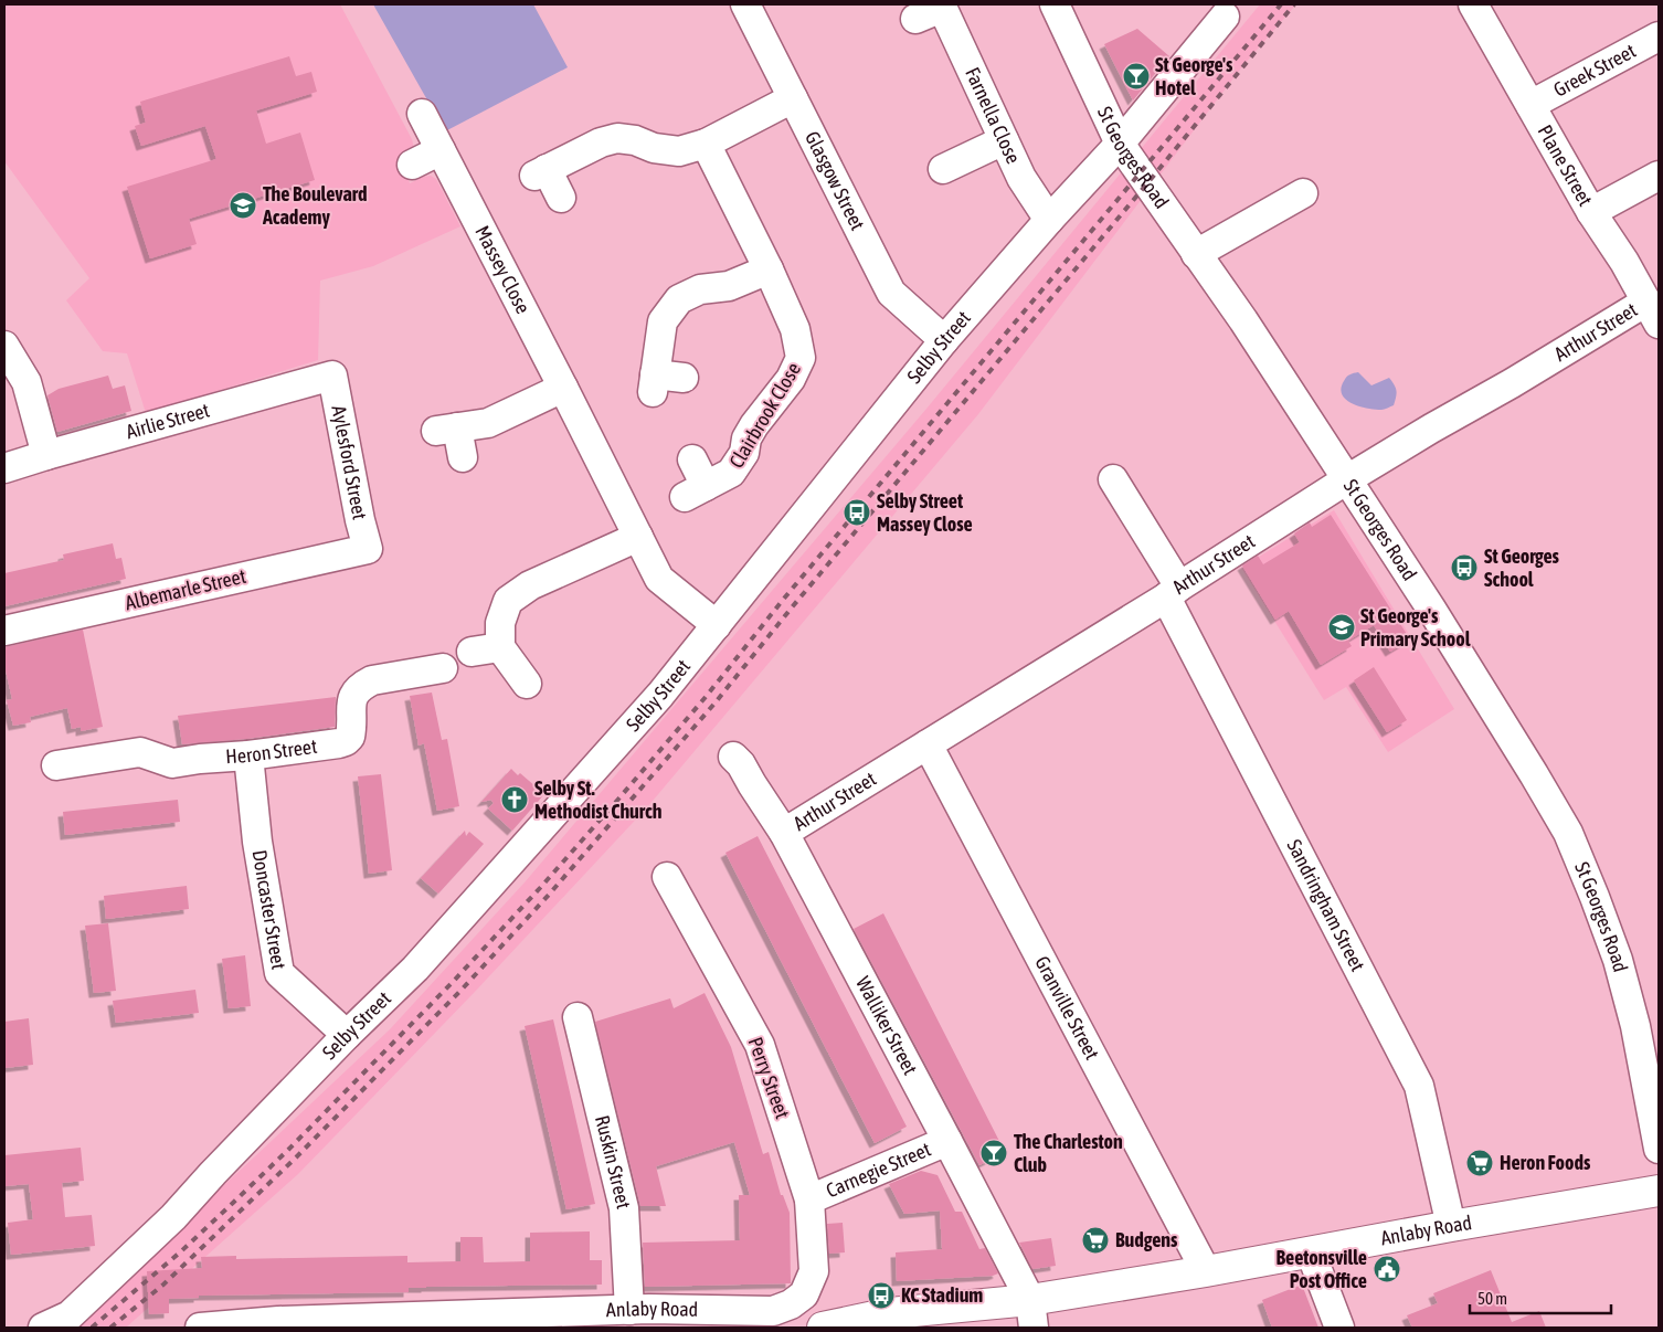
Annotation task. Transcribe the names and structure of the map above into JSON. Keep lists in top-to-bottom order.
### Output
{
  "streets": {
    "main road": ["Anlaby Road"],
    "street": [
      "Greek Street",
      "Farnella Close",
      "St Georges Road",
      "Plane Street",
      "Glasgow Street",
      "Massey Close",
      "Arthur Street",
      "Selby Street",
      "Clairbrook Close",
      "Airlie Street",
      "Aylesford Street",
      "Albemarle Street",
      "Heron Street",
      "Sandringham Street",
      "Doncaster Street",
      "Granville Street",
      "Walliker Street",
      "Perry Street",
      "Ruskin Street",
      "Carnegie Street"
    ]
  },
  "crossings": [
    ["Greek Street", "Plane Street"],
    ["Farnella Close", "Selby Street"],
    ["St Georges Road", "Arthur Street"],
    ["St Georges Road", "Selby Street"],
    ["Plane Street", "Arthur Street"],
    ["Glasgow Street", "Selby Street"],
    ["Massey Close", "Selby Street"],
    ["Arthur Street", "Sandringham Street"],
    ["Arthur Street", "Granville Street"],
    ["Arthur Street", "Walliker Street"],
    ["Selby Street", "Doncaster Street"],
    ["Airlie Street", "Aylesford Street"],
    ["Aylesford Street", "Albemarle Street"],
    ["Heron Street", "Doncaster Street"],
    ["Sandringham Street", "Anlaby Road"],
    ["Granville Street", "Anlaby Road"],
    ["Walliker Street", "Carnegie Street"],
    ["Walliker Street", "Anlaby Road"],
    ["Perry Street", "Carnegie Street"],
    ["Perry Street", "Anlaby Road"],
    ["Ruskin Street", "Anlaby Road"]
  ],
  "places": {
    "bar": ["St George's Hotel", "The Charleston Club"],
    "school or university": ["The Boulevard Academy", "St George's Primary School"],
    "bus stop": ["Selby Street Massey Close", "St Georges School", "KC Stadium"],
    "church": ["Selby St. Methodist Church"],
    "supermarket": ["Heron Foods", "Budgens"],
    "public building": ["Beetonsville Post Office"]
  },
  "scale_bar": "50 m"
}
